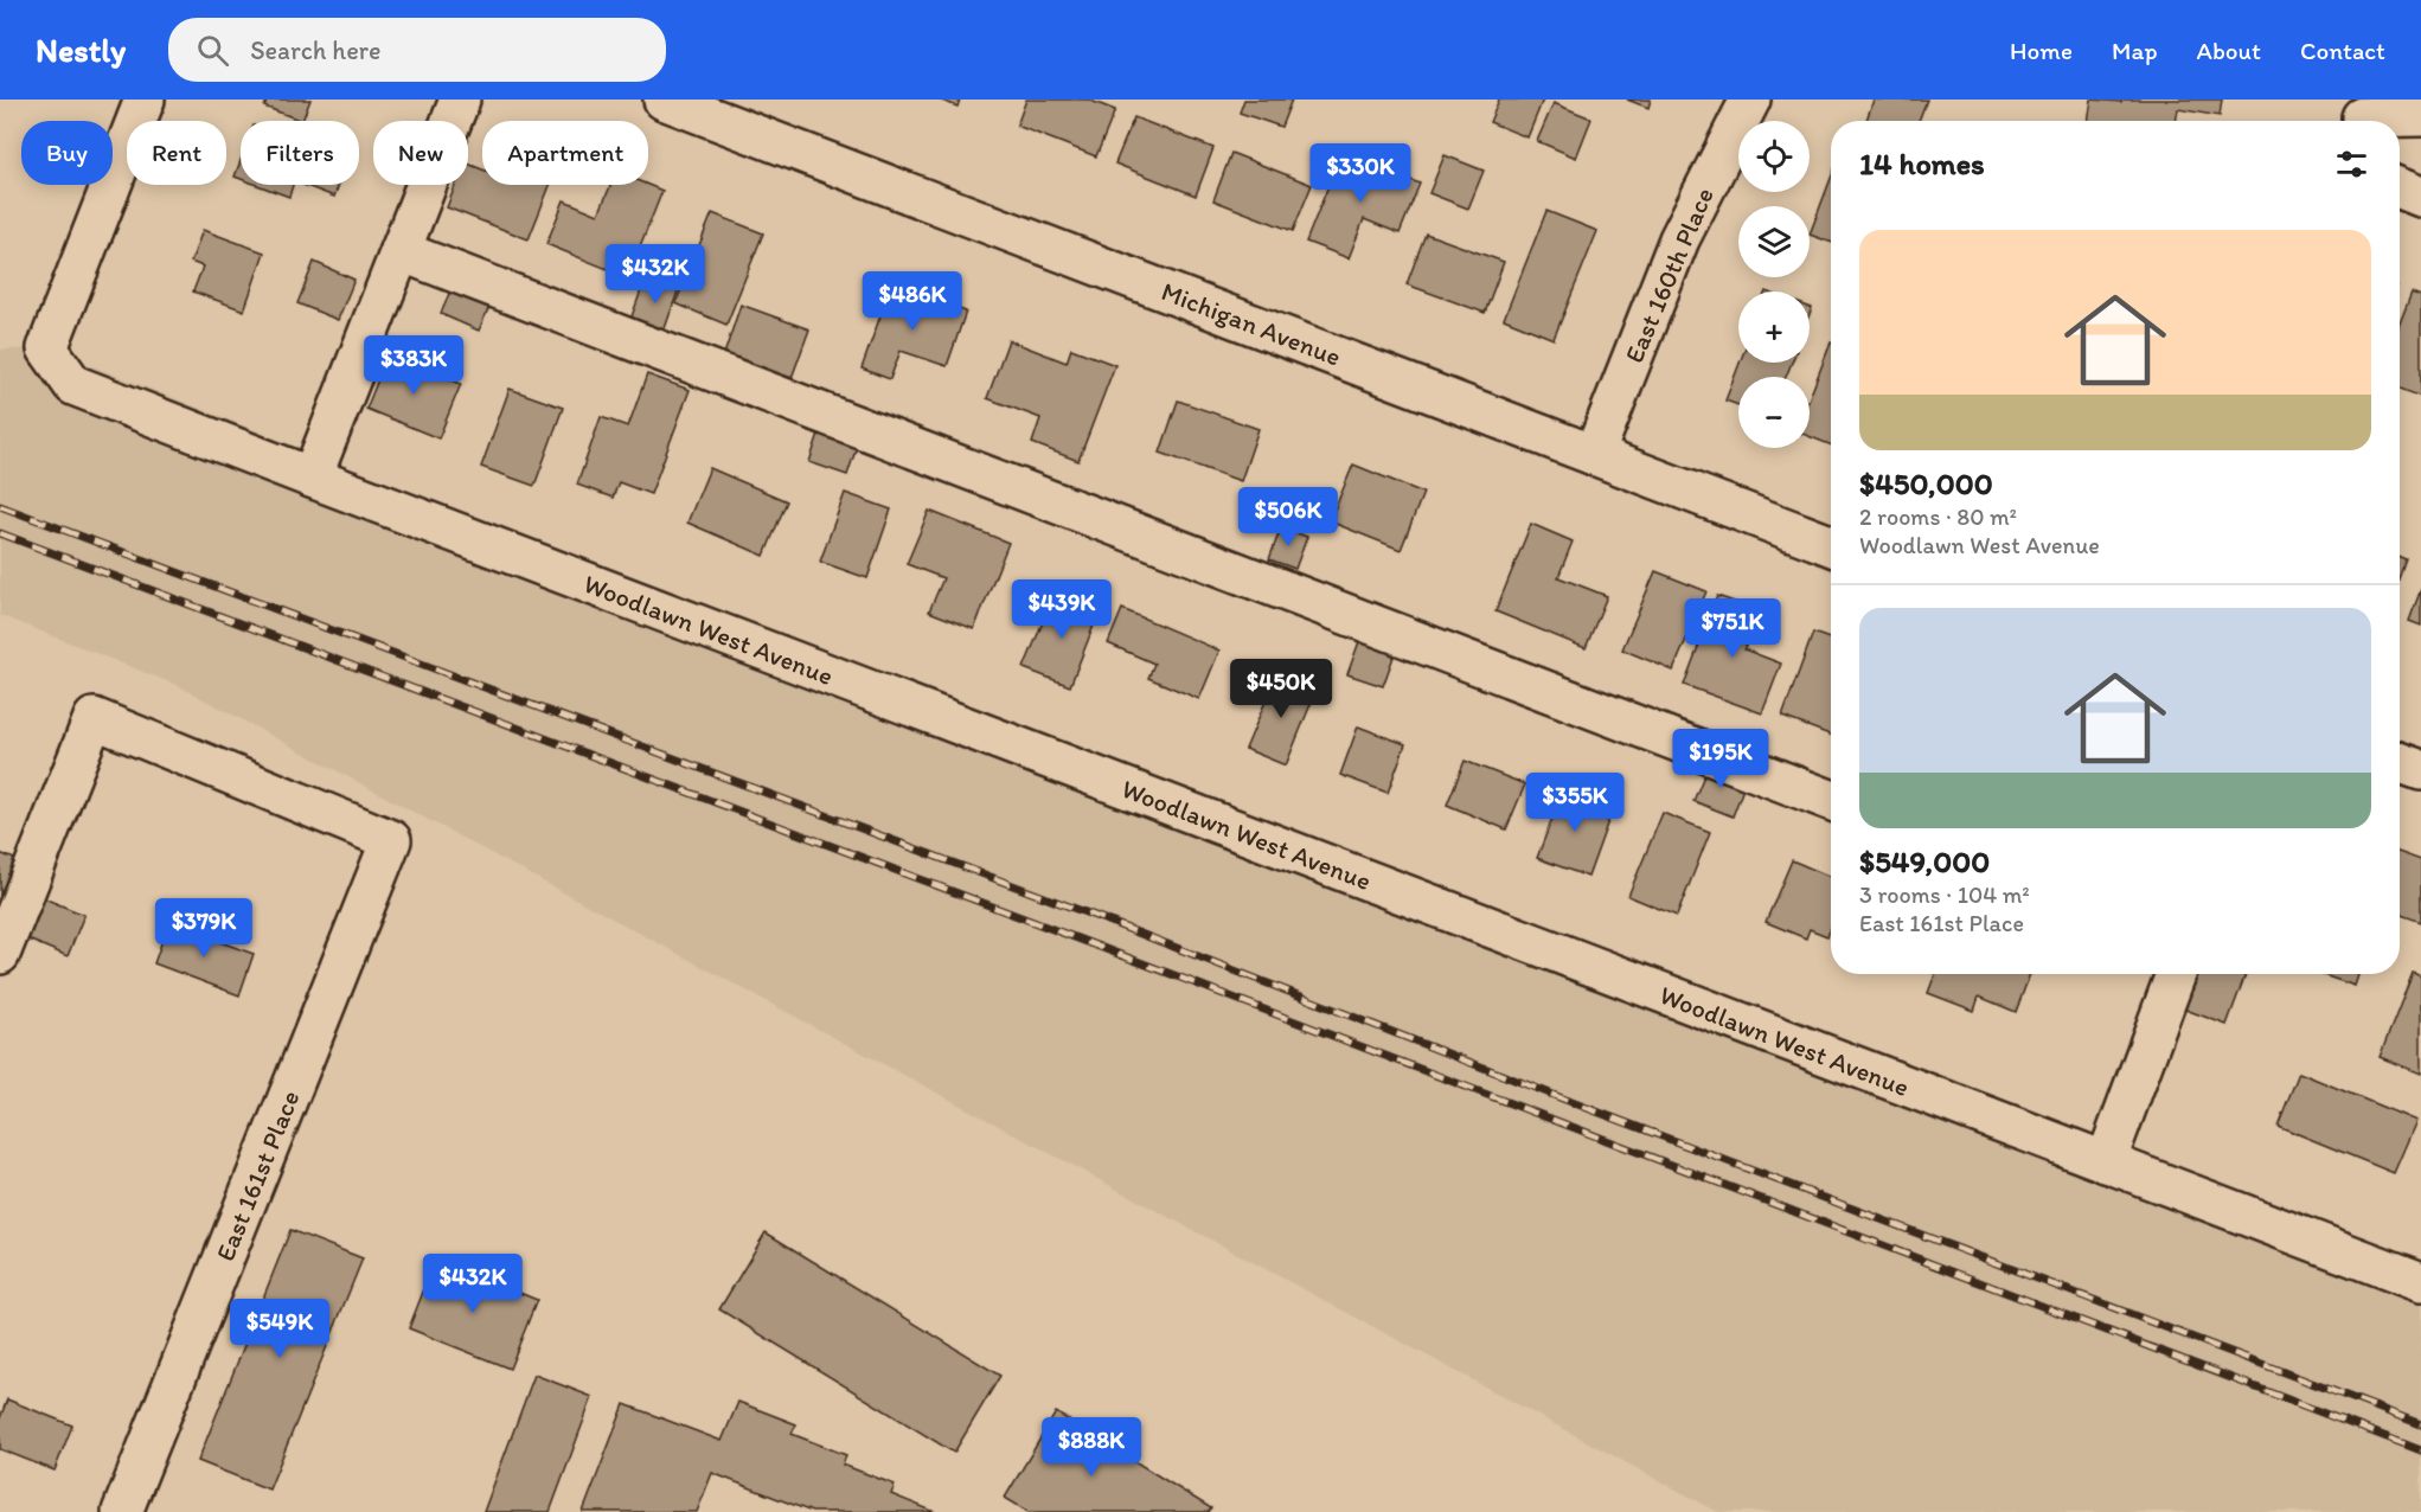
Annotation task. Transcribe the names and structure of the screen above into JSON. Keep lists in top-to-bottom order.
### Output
{
  "streets": {
    "street": [
      "East 160th Place",
      "Michigan Avenue",
      "Woodlawn West Avenue",
      "East 161st Place"
    ]
  },
  "crossings": [
    ["East 160th Place", "Michigan Avenue"]
  ],
  "page": {
    "header": "Nestly",
    "search": "Search here",
    "nav": [
      "Home",
      "Map",
      "About",
      "Contact"
    ],
    "map_buttons": ["+", "−"],
    "chip": [
      "Buy",
      "Rent",
      "Filters",
      "New",
      "Apartment"
    ],
    "heading": "14 homes",
    "price": [
      "$330K",
      "$432K",
      "$486K",
      "$383K",
      "$506K",
      "$439K",
      "$751K",
      "$450K",
      "$195K",
      "$355K",
      "$379K",
      "$432K",
      "$549K",
      "$888K"
    ],
    "list": [
      {
        "name": "$450,000",
        "note": "2 rooms · 80 m² · Woodlawn West Avenue"
      },
      {
        "name": "$549,000",
        "note": "3 rooms · 104 m² · East 161st Place"
      }
    ]
  }
}
